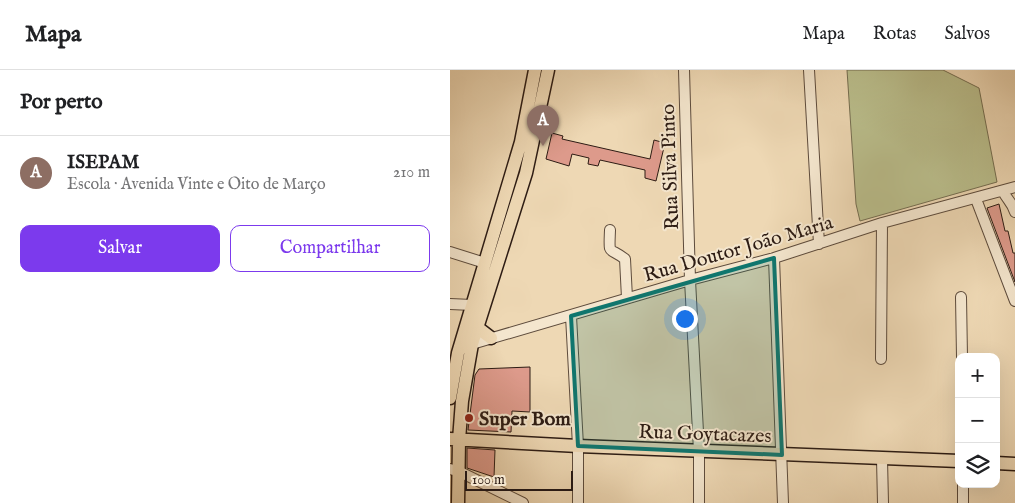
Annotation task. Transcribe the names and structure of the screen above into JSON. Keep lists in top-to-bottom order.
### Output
{
  "streets": {
    "main road": ["Rua Goytacazes"],
    "street": ["Rua Silva Pinto", "Rua Doutor João Maria"]
  },
  "crossings": [
    ["Rua Silva Pinto", "Rua Doutor João Maria"],
    ["Rua Silva Pinto", "Rua Goytacazes"]
  ],
  "places": ["Super Bom"],
  "scale_bar": "100 m",
  "page": {
    "header": "Mapa",
    "nav": ["Mapa", "Rotas", "Salvos"],
    "heading": "Por perto",
    "pins": "A",
    "list": [
      {
        "mark": "A",
        "name": "ISEPAM",
        "note": "Escola · Avenida Vinte e Oito de Março",
        "value": "210 m"
      }
    ],
    "buttons": ["Salvar", "Compartilhar"],
    "map_buttons": ["+", "−"],
    "scale": "100 m"
  }
}
